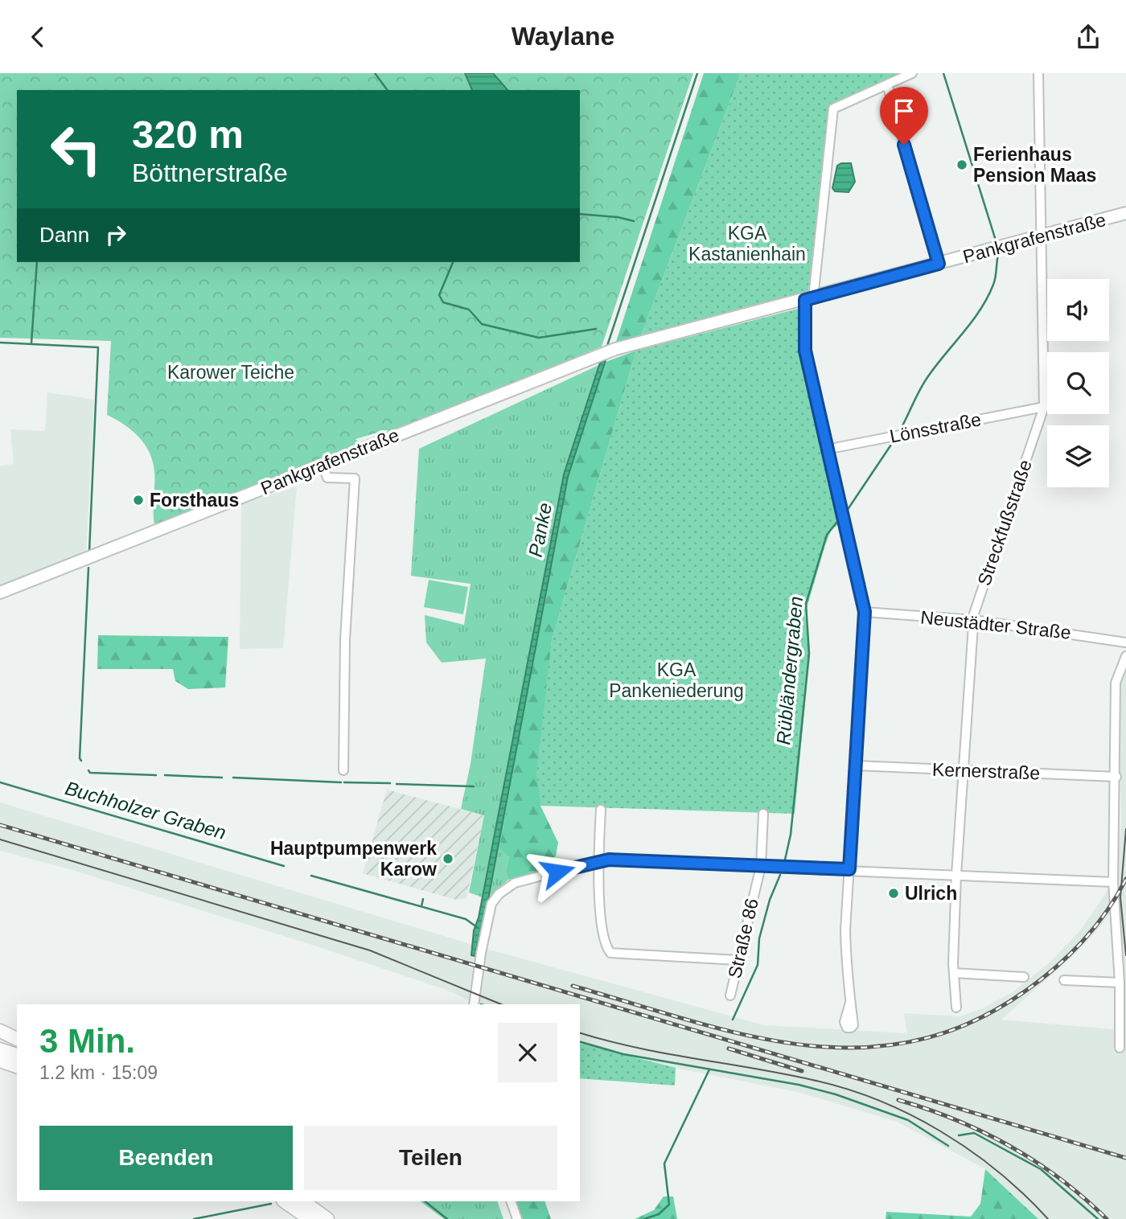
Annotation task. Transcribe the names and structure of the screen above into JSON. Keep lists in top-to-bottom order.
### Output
{
  "streets": {
    "main road": ["Pankgrafenstraße"],
    "street": [
      "Lönsstraße",
      "Streckfußstraße",
      "Neustädter Straße",
      "Kernerstraße",
      "Straße 86"
    ]
  },
  "crossings": [
    ["Pankgrafenstraße", "Streckfußstraße"],
    ["Lönsstraße", "Streckfußstraße"],
    ["Streckfußstraße", "Neustädter Straße"],
    ["Streckfußstraße", "Kernerstraße"]
  ],
  "water": ["Panke", "Rübländergraben", "Buchholzer Graben"],
  "parks": ["KGA Kastanienhain", "Karower Teiche", "KGA Pankeniederung"],
  "places": [
    "Ferienhaus Pension Maas",
    "Forsthaus",
    "Hauptpumpenwerk Karow",
    "Ulrich"
  ],
  "page": {
    "header": "Waylane",
    "turn": ["320 m", "Böttnerstraße"],
    "then": "Dann",
    "heading": ["3 Min.", "1.2 km · 15:09"],
    "buttons": ["Beenden", "Teilen"]
  }
}
